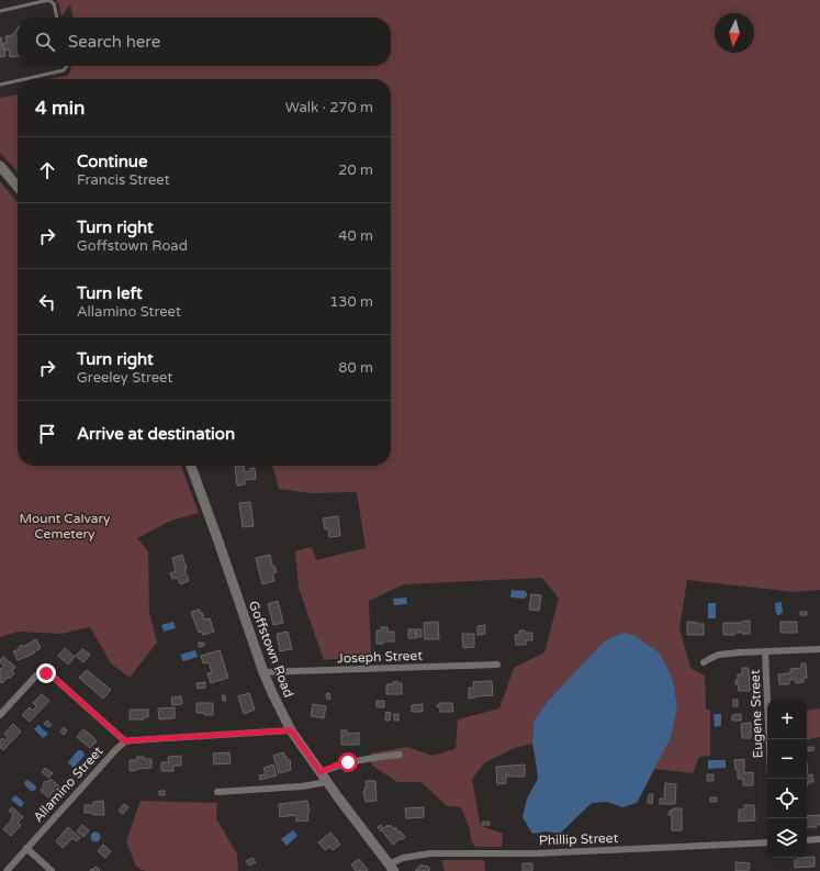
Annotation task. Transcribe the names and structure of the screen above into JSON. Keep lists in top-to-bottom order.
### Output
{
  "streets": {
    "main road": ["Goffstown Road"],
    "street": [
      "Joseph Street",
      "Eugene Street",
      "Allamino Street",
      "Phillip Street"
    ]
  },
  "crossings": [
    ["Goffstown Road", "Joseph Street"],
    ["Goffstown Road", "Phillip Street"]
  ],
  "parks": ["Mount Calvary Cemetery"],
  "north": "bottom",
  "page": {
    "search": "Search here",
    "heading": ["4 min", "Walk · 270 m"],
    "list": [
      ["Continue", "Francis Street", "20 m"],
      ["Turn right", "Goffstown Road", "40 m"],
      ["Turn left", "Allamino Street", "130 m"],
      ["Turn right", "Greeley Street", "80 m"],
      "Arrive at destination"
    ],
    "map_buttons": ["+", "−"]
  }
}
